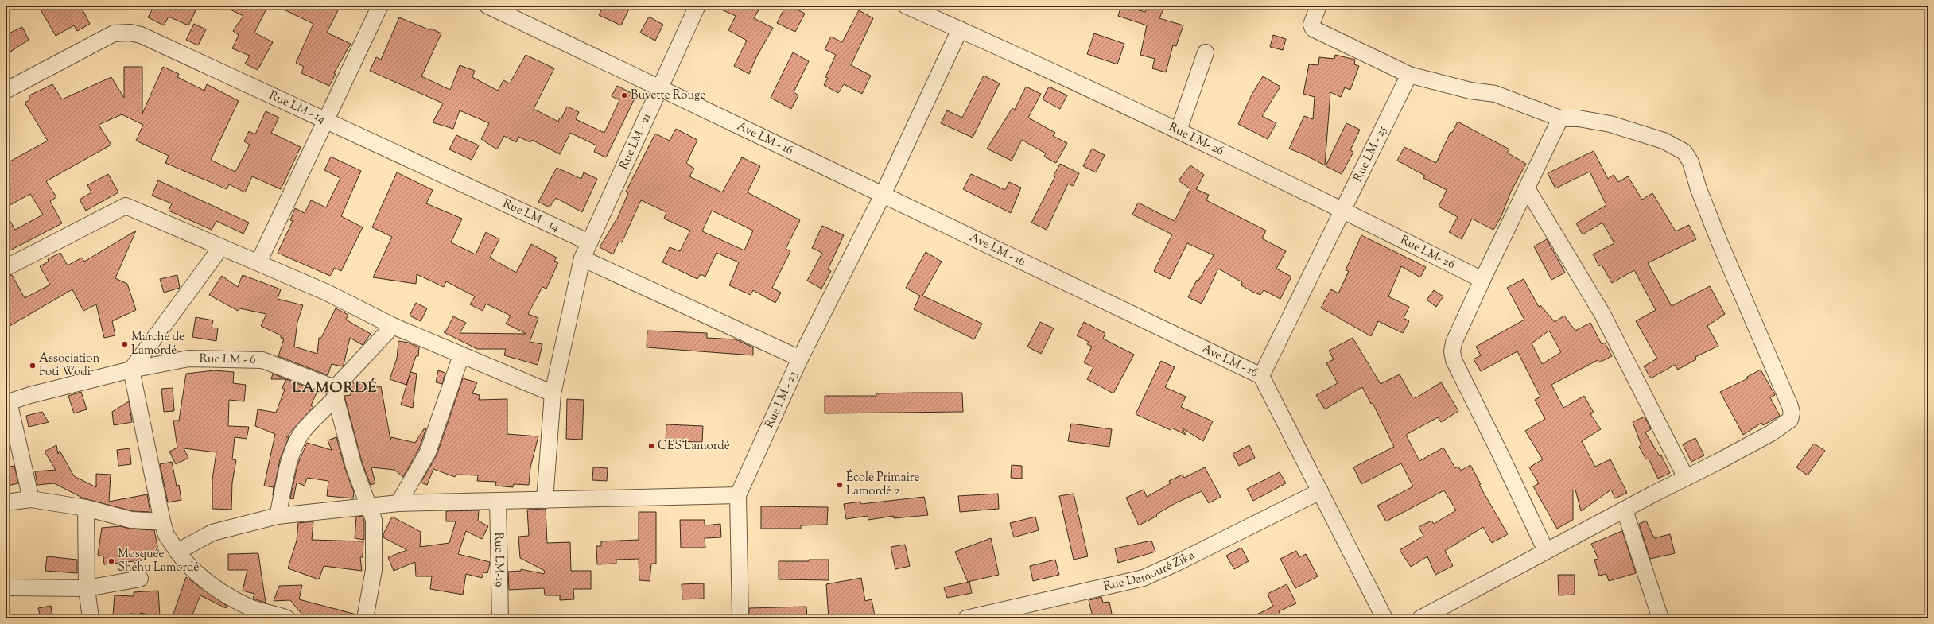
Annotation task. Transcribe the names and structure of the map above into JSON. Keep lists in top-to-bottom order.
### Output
{
  "streets": {
    "street": [
      "Rue LM - 14",
      "Ave LM - 16",
      "Rue LM- 26",
      "Rue LM - 21",
      "Rue LM - 25",
      "Rue LM - 6",
      "Rue LM - 23",
      "Rue LM-19",
      "Rue Damouré Zika"
    ]
  },
  "crossings": [
    ["Rue LM - 14", "Rue LM - 21"],
    ["Ave LM - 16", "Rue LM - 21"],
    ["Ave LM - 16", "Rue LM - 25"],
    ["Ave LM - 16", "Rue LM - 23"],
    ["Ave LM - 16", "Rue Damouré Zika"],
    ["Rue LM- 26", "Rue LM - 25"],
    ["Rue LM- 26", "Rue LM - 23"]
  ],
  "districts": ["LAMORDÉ"],
  "places": [
    "Buvette Rouge",
    "Marché de Lamordé",
    "Association Foti Wodi",
    "CES Lamordé",
    "École Primaire Lamordé 2",
    "Mosquée Shéhu Lamordé"
  ]
}
